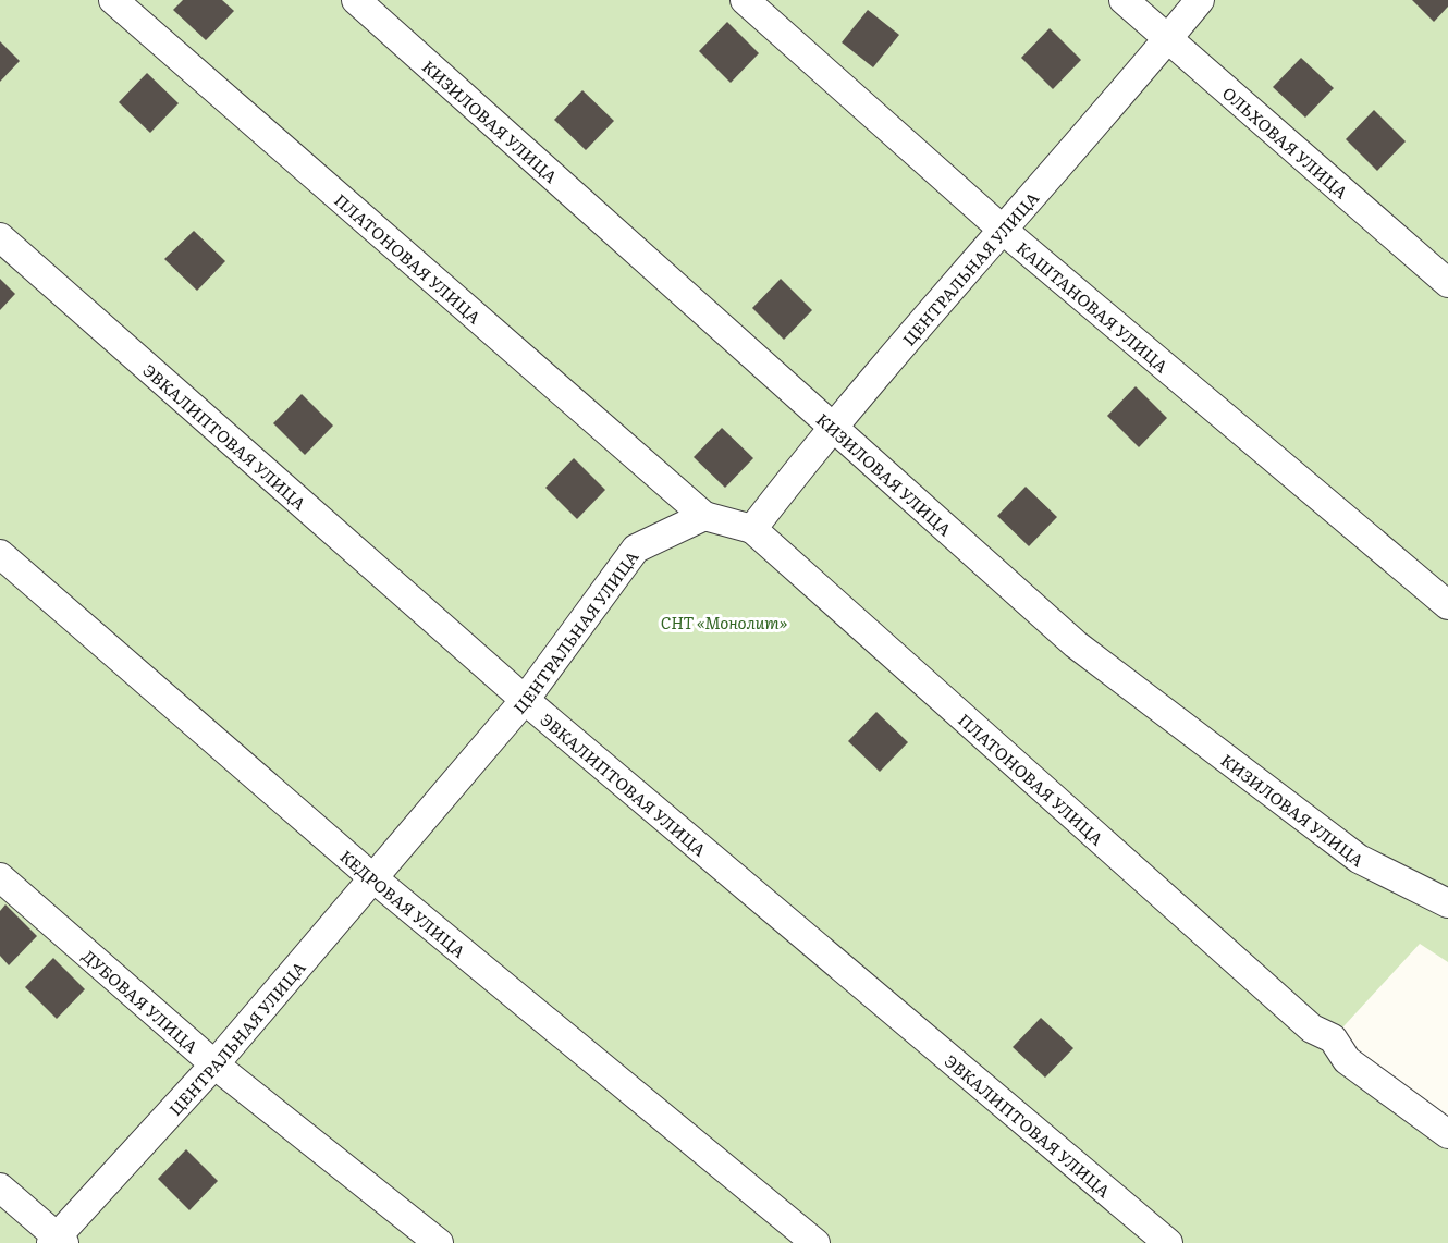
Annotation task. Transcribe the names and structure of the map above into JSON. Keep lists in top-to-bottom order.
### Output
{
  "streets": {
    "street": [
      "КИЗИЛОВАЯ УЛИЦА",
      "ОЛЬХОВАЯ УЛИЦА",
      "ПЛАТОНОВАЯ УЛИЦА",
      "ЦЕНТРАЛЬНАЯ УЛИЦА",
      "КАШТАНОВАЯ УЛИЦА",
      "ЭВКАЛИПТОВАЯ УЛИЦА",
      "КЕДРОВАЯ УЛИЦА",
      "ДУБОВАЯ УЛИЦА"
    ]
  },
  "crossings": [
    ["КИЗИЛОВАЯ УЛИЦА", "ЦЕНТРАЛЬНАЯ УЛИЦА"],
    ["ОЛЬХОВАЯ УЛИЦА", "ЦЕНТРАЛЬНАЯ УЛИЦА"],
    ["ПЛАТОНОВАЯ УЛИЦА", "ЦЕНТРАЛЬНАЯ УЛИЦА"],
    ["ЦЕНТРАЛЬНАЯ УЛИЦА", "КАШТАНОВАЯ УЛИЦА"],
    ["ЦЕНТРАЛЬНАЯ УЛИЦА", "ЭВКАЛИПТОВАЯ УЛИЦА"],
    ["ЦЕНТРАЛЬНАЯ УЛИЦА", "КЕДРОВАЯ УЛИЦА"],
    ["ЦЕНТРАЛЬНАЯ УЛИЦА", "ДУБОВАЯ УЛИЦА"]
  ],
  "parks": ["СНТ «Монолит»"]
}
